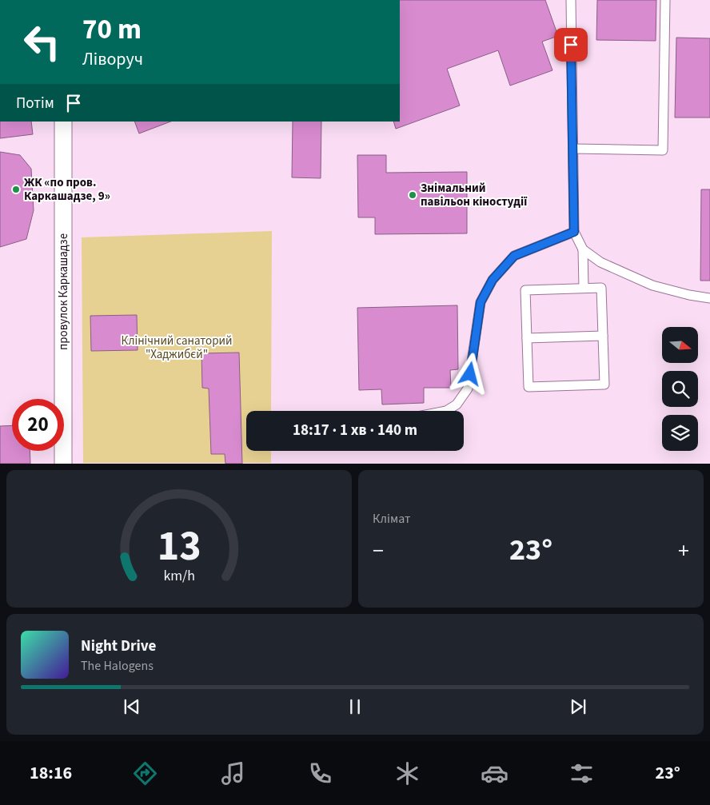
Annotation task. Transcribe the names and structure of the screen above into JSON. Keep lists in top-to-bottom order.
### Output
{
  "streets": {
    "street": ["провулок Каркашадзе"]
  },
  "parks": ["Клінічний санаторий \"Хаджибєй\""],
  "places": ["ЖК «по пров. Каркашадзе, 9»", "Знімальний павільон кіностудії"],
  "north": "right",
  "page": {
    "turn": ["70 m", "Ліворуч"],
    "then": "Потім",
    "limit": "20",
    "trip": "18:17 · 1 хв · 140 m",
    "tile": "Клімат",
    "heat": ["−", "23°", "+"],
    "song": ["Night Drive", "The Halogens"],
    "tabs": ["18:16", "23°"],
    "gauge": ["13", "km/h"]
  }
}
